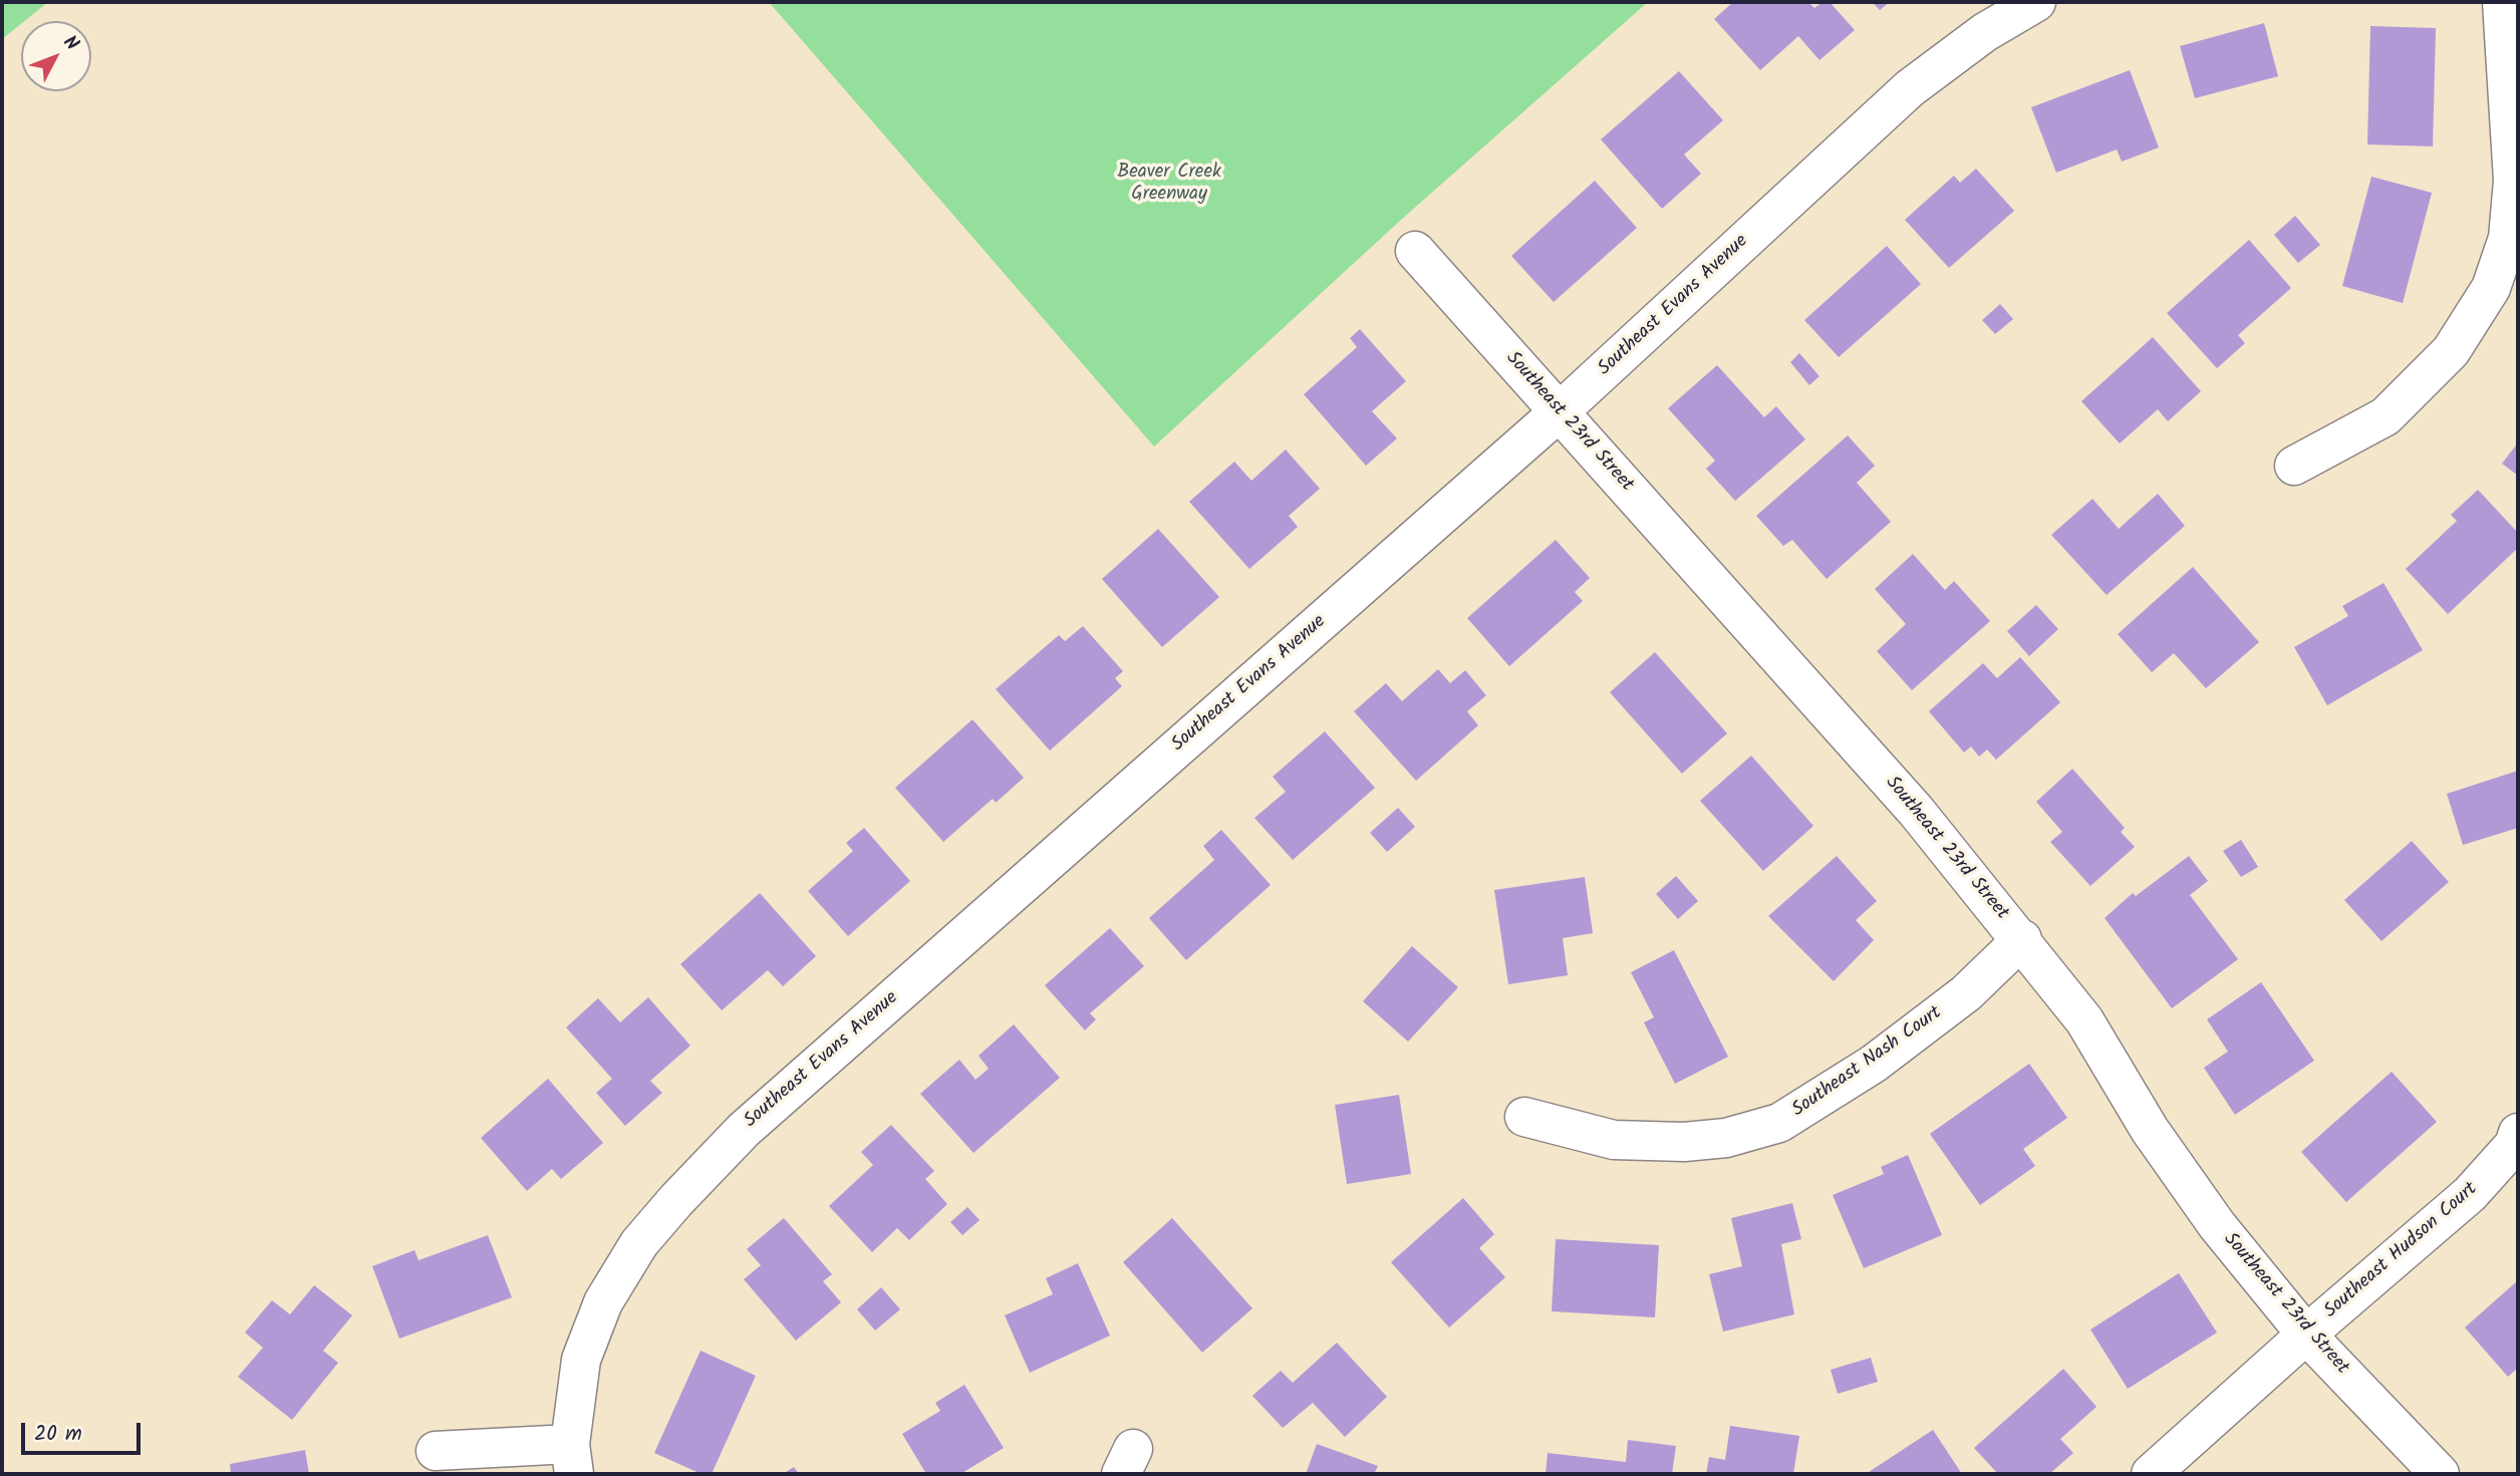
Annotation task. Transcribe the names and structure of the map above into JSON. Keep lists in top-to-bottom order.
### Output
{
  "streets": {
    "street": [
      "Southeast Evans Avenue",
      "Southeast 23rd Street",
      "Southeast Nash Court",
      "Southeast Hudson Court"
    ]
  },
  "crossings": [
    ["Southeast Evans Avenue", "Southeast 23rd Street"],
    ["Southeast 23rd Street", "Southeast Nash Court"],
    ["Southeast 23rd Street", "Southeast Hudson Court"]
  ],
  "parks": ["Beaver Creek Greenway"],
  "scale_bar": "20 m",
  "north": "top right"
}
